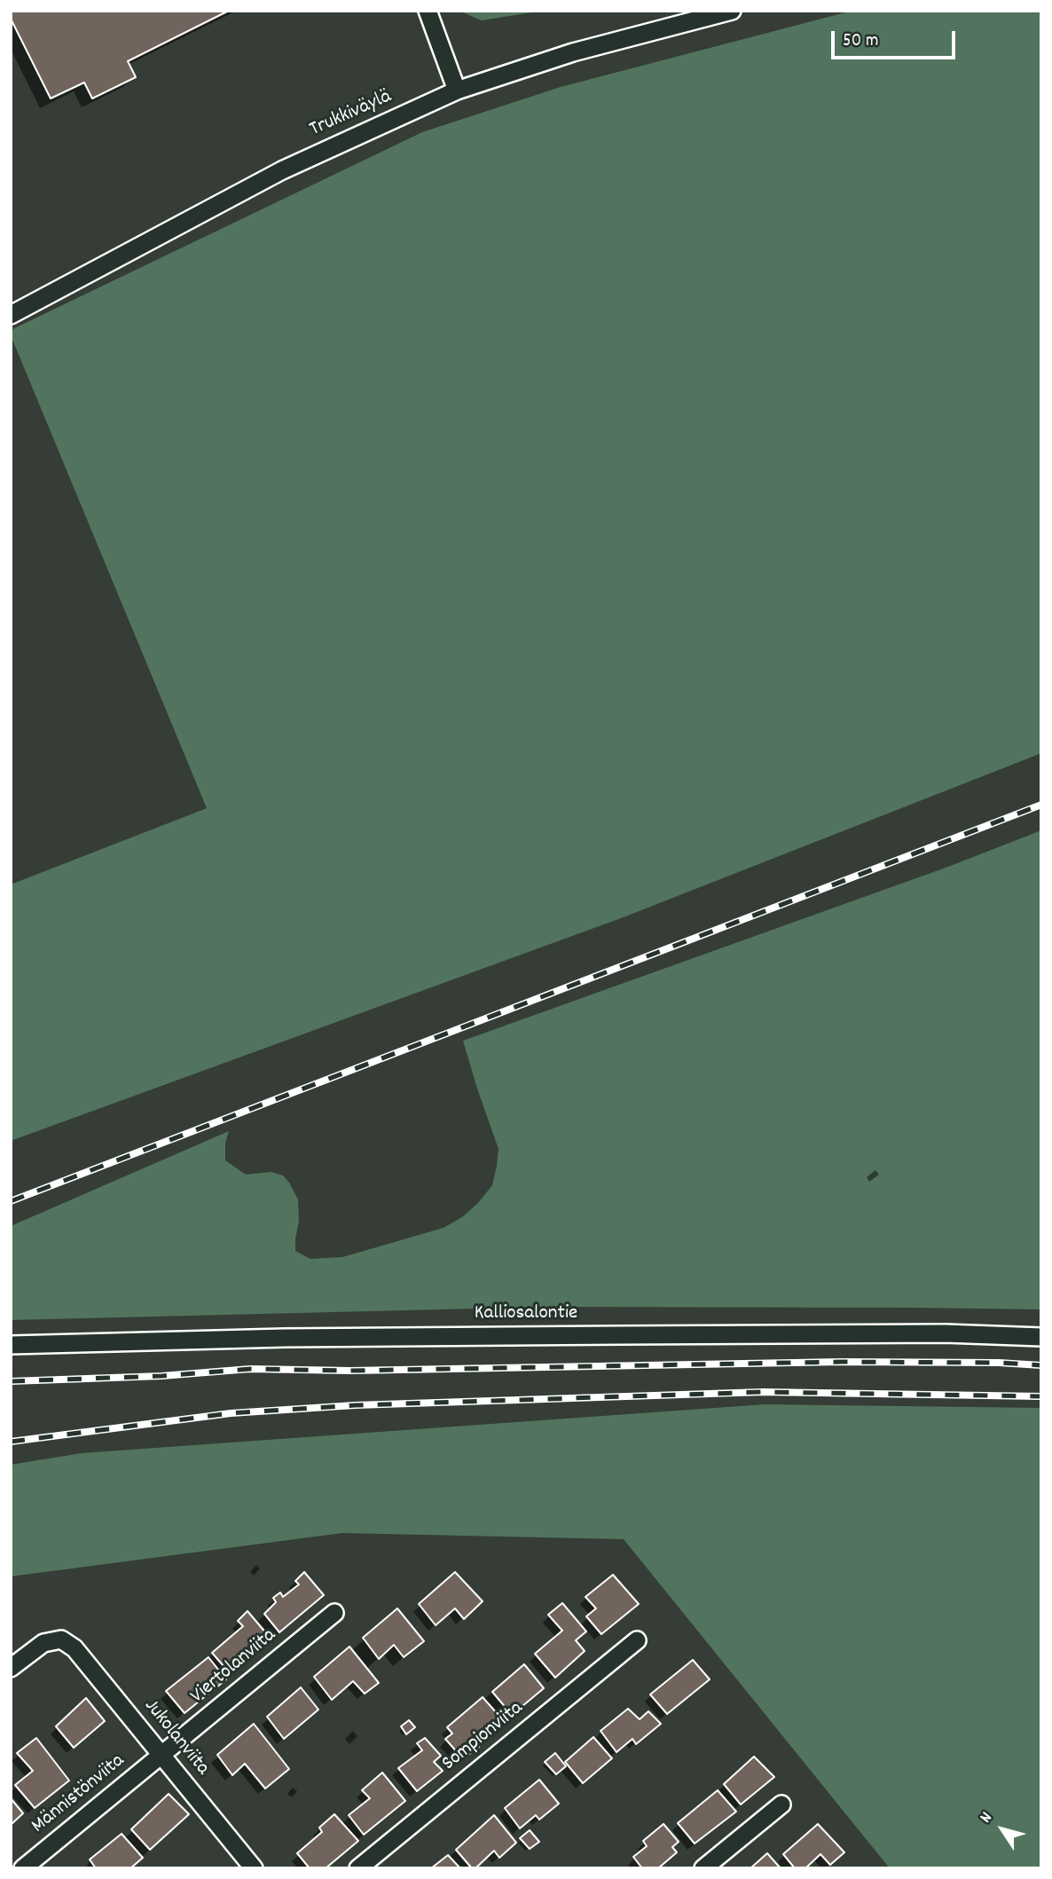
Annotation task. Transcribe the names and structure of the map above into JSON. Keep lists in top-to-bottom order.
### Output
{
  "streets": {
    "street": [
      "Trukkiväylä",
      "Kalliosalontie",
      "Viertolanviita",
      "Sompionviita",
      "Jukolanviita",
      "Männistönviita"
    ]
  },
  "crossings": [
    ["Viertolanviita", "Jukolanviita"],
    ["Viertolanviita", "Männistönviita"],
    ["Jukolanviita", "Männistönviita"]
  ],
  "scale_bar": "50 m",
  "north": "top left"
}
